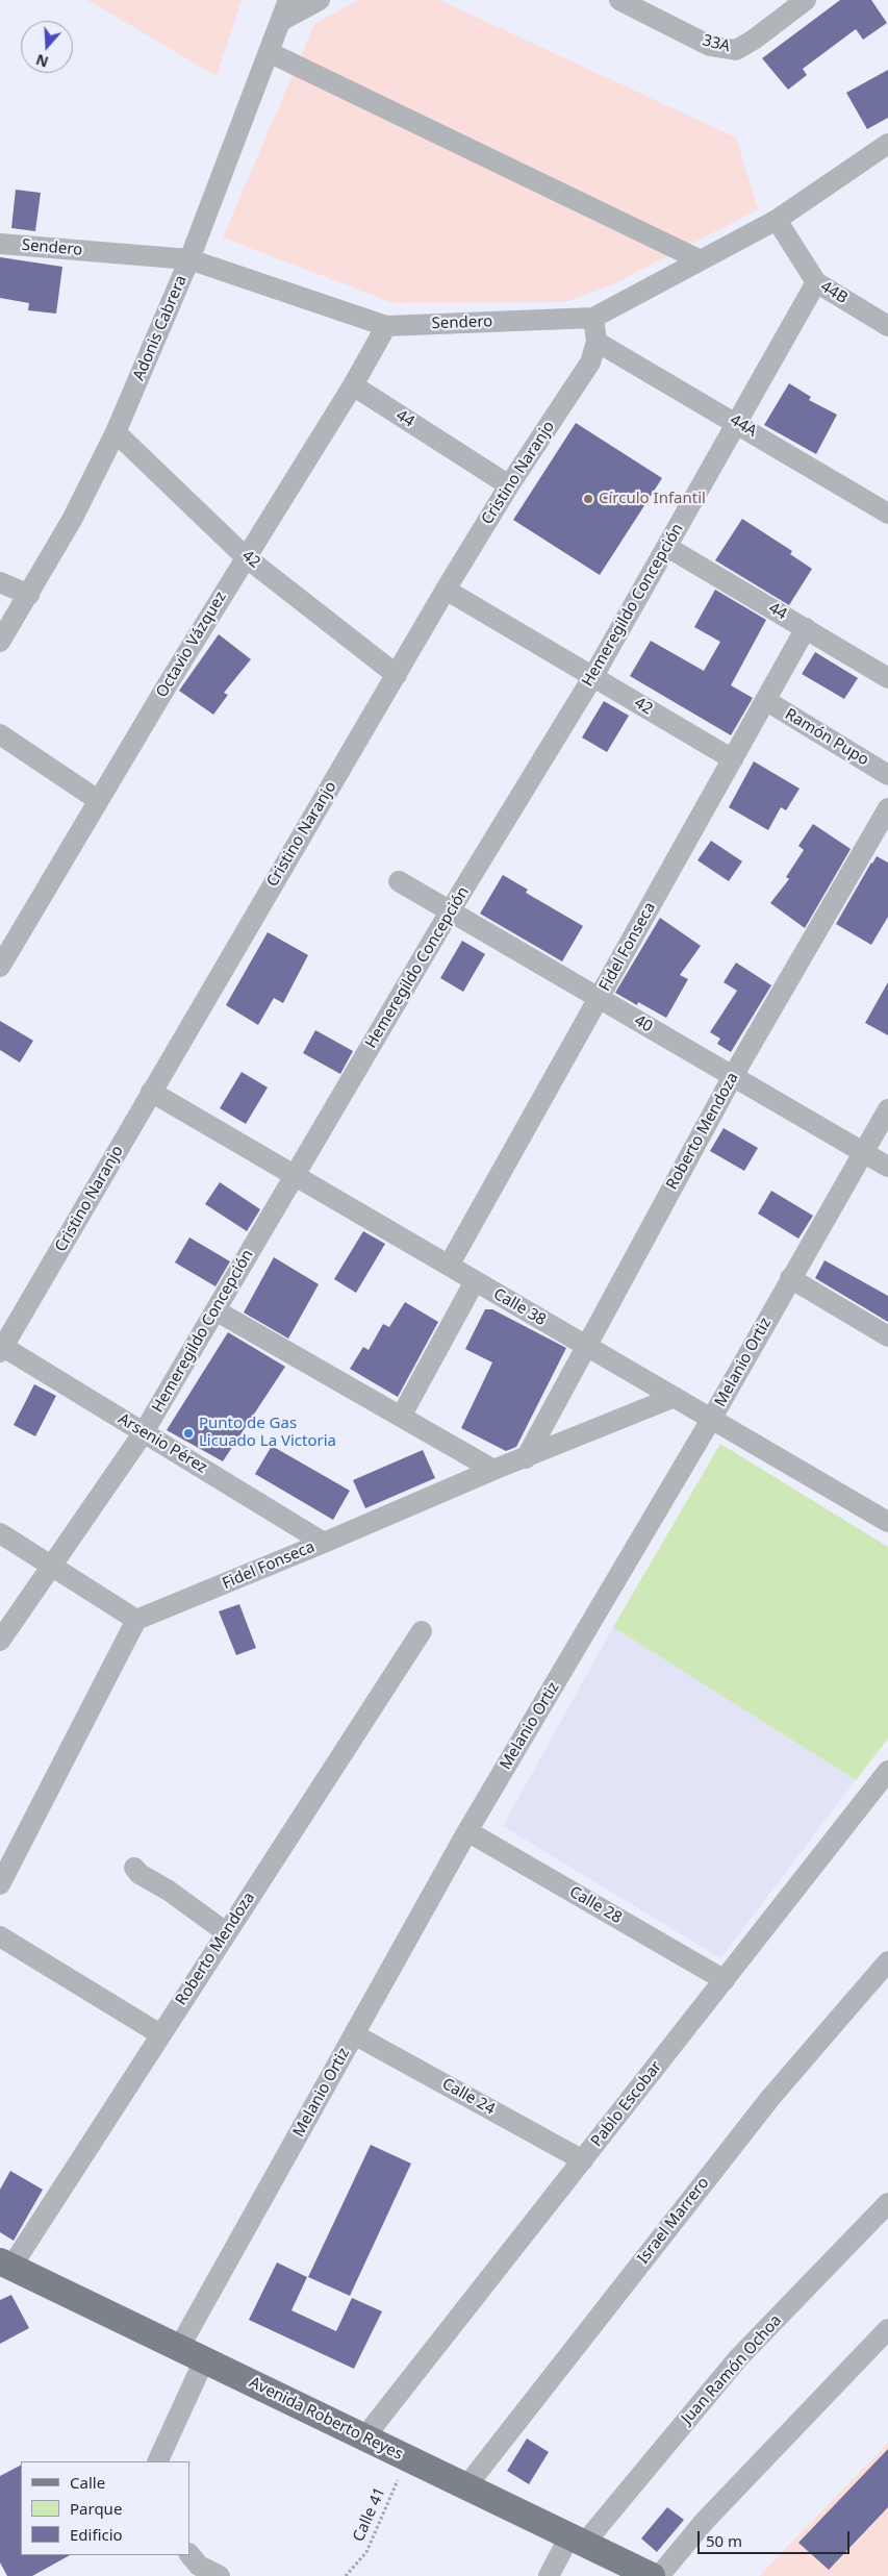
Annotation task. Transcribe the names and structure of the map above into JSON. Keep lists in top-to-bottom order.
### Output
{
  "streets": {
    "main road": ["Avenida Roberto Reyes"],
    "street": [
      "33A",
      "Sendero",
      "44B",
      "Adonis Cabrera",
      "44",
      "44A",
      "Cristino Naranjo",
      "42",
      "Hemeregildo Concepción",
      "Octavio Vázquez",
      "Ramón Pupo",
      "Fidel Fonseca",
      "40",
      "Roberto Mendoza",
      "Calle 38",
      "Melanio Ortiz",
      "Arsenio Pérez",
      "Calle 28",
      "Calle 24",
      "Pablo Escobar",
      "Israel Marrero",
      "Juan Ramón Ochoa"
    ],
    "path": ["Calle 41"]
  },
  "crossings": [
    ["Sendero", "44B"],
    ["Sendero", "Adonis Cabrera"],
    ["Sendero", "Cristino Naranjo"],
    ["Sendero", "Octavio Vázquez"],
    ["44B", "Hemeregildo Concepción"],
    ["Adonis Cabrera", "42"],
    ["44", "Cristino Naranjo"],
    ["44", "Hemeregildo Concepción"],
    ["44", "Octavio Vázquez"],
    ["44", "Fidel Fonseca"],
    ["44A", "Cristino Naranjo"],
    ["44A", "Hemeregildo Concepción"],
    ["Cristino Naranjo", "42"],
    ["Cristino Naranjo", "Calle 38"],
    ["Cristino Naranjo", "Arsenio Pérez"],
    ["42", "Hemeregildo Concepción"],
    ["42", "Octavio Vázquez"],
    ["42", "Fidel Fonseca"],
    ["Hemeregildo Concepción", "40"],
    ["Hemeregildo Concepción", "Calle 38"],
    ["Hemeregildo Concepción", "Arsenio Pérez"],
    ["Ramón Pupo", "Fidel Fonseca"],
    ["Fidel Fonseca", "40"],
    ["Fidel Fonseca", "Roberto Mendoza"],
    ["Fidel Fonseca", "Calle 38"],
    ["Fidel Fonseca", "Arsenio Pérez"],
    ["40", "Roberto Mendoza"],
    ["40", "Melanio Ortiz"],
    ["Roberto Mendoza", "Calle 38"],
    ["Roberto Mendoza", "Avenida Roberto Reyes"],
    ["Calle 38", "Melanio Ortiz"],
    ["Melanio Ortiz", "Calle 28"],
    ["Melanio Ortiz", "Calle 24"],
    ["Melanio Ortiz", "Avenida Roberto Reyes"],
    ["Calle 28", "Pablo Escobar"],
    ["Calle 24", "Pablo Escobar"],
    ["Pablo Escobar", "Avenida Roberto Reyes"],
    ["Israel Marrero", "Avenida Roberto Reyes"],
    ["Juan Ramón Ochoa", "Avenida Roberto Reyes"],
    ["Avenida Roberto Reyes", "Calle 41"]
  ],
  "places": ["Círculo Infantil", "Punto de Gas Licuado La Victoria"],
  "legend": ["Calle", "Parque", "Edificio"],
  "scale_bar": "50 m",
  "north": "bottom"
}
